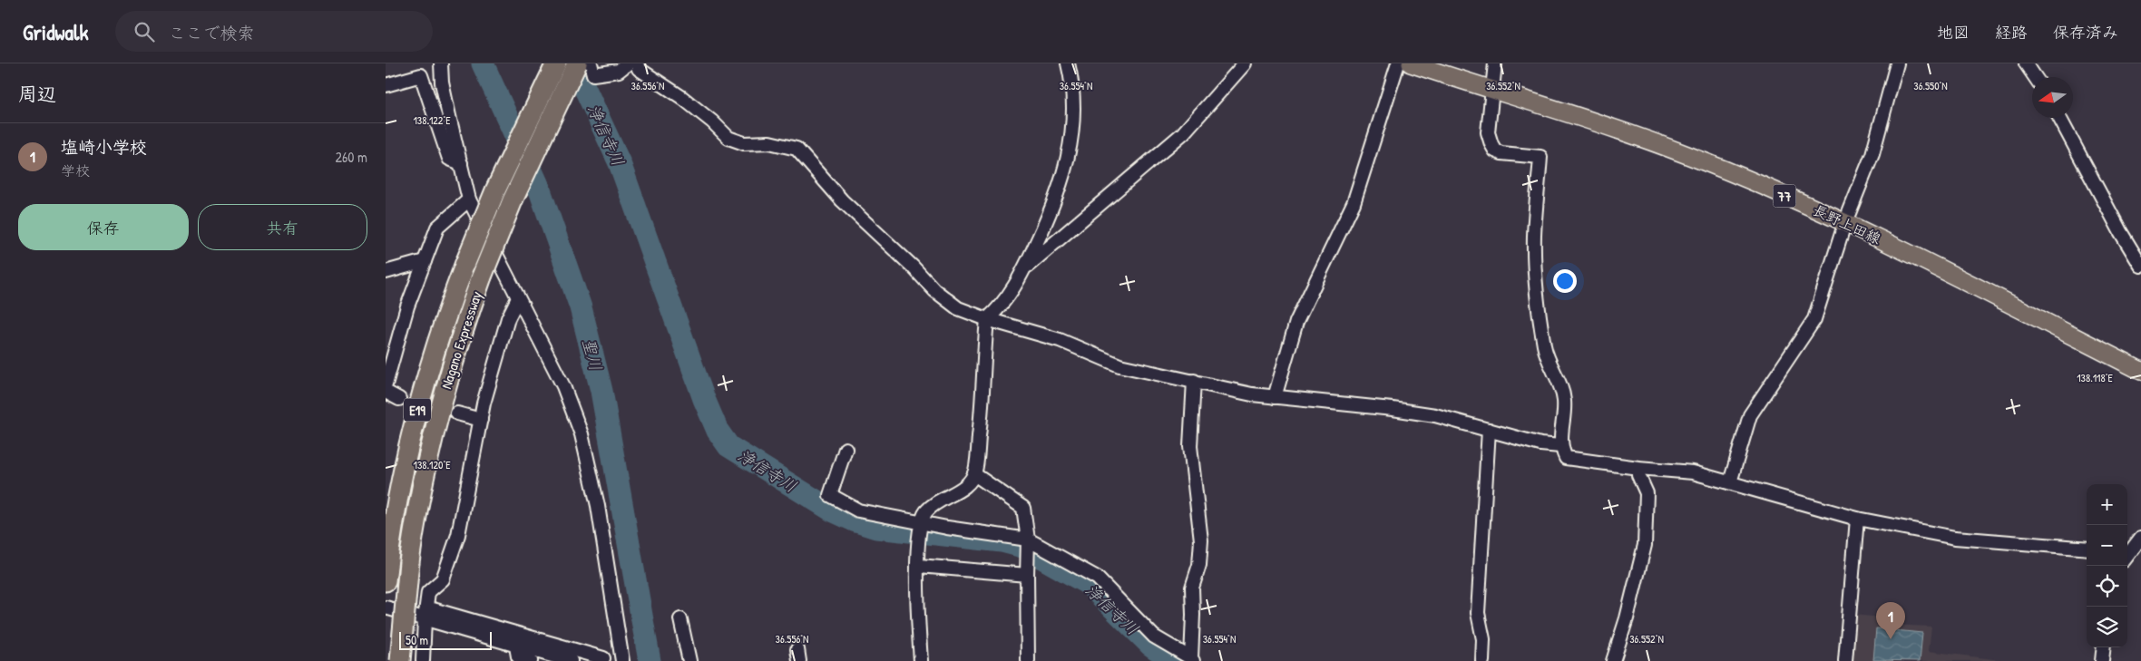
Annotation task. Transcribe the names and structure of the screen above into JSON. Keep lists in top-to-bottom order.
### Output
{
  "streets": {
    "highway": ["Nagano Expressway", "E19"],
    "main road": ["77", "長野上田線"]
  },
  "water": ["浄信寺川", "聖川"],
  "scale_bar": "50 m",
  "north": "left",
  "page": {
    "header": "Gridwalk",
    "search": "ここで検索",
    "nav": ["地図", "経路", "保存済み"],
    "heading": "周辺",
    "list": [
      {
        "mark": "1",
        "name": "塩崎小学校",
        "note": "学校",
        "value": "260 m"
      }
    ],
    "buttons": ["保存", "共有"],
    "map_buttons": ["+", "−"],
    "pins": "1",
    "scale": "50 m"
  },
  "coordinates": [
    "36.556°N",
    "36.554°N",
    "36.552°N",
    "36.550°N",
    "138.122°E",
    "138.118°E",
    "138.120°E"
  ]
}
